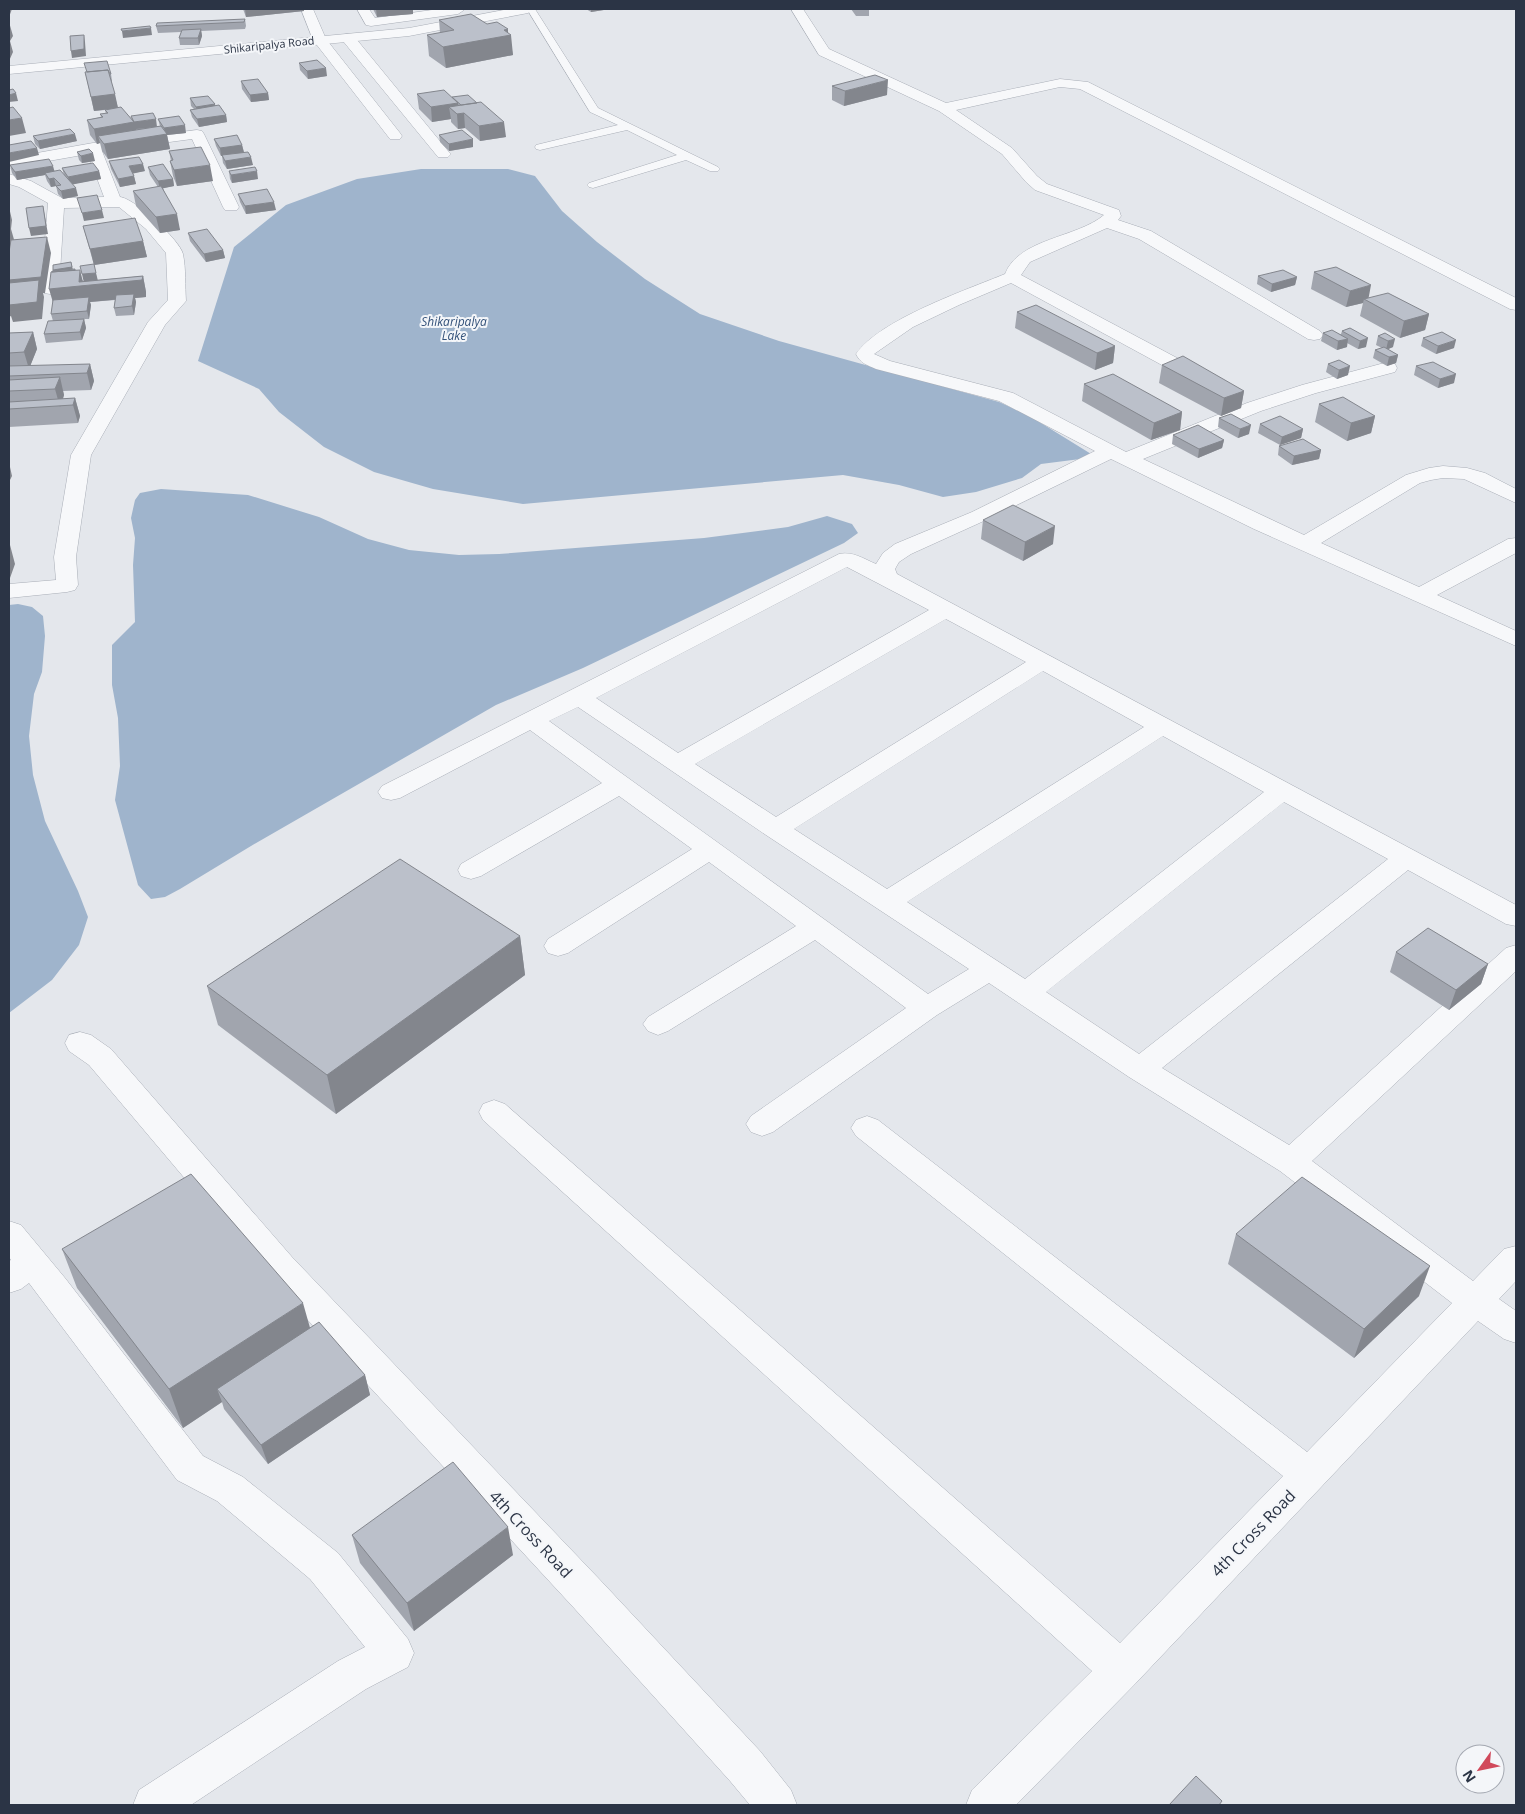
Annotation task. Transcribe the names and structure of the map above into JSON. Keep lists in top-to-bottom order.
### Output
{
  "streets": {
    "street": ["Shikaripalya Road", "4th Cross Road"]
  },
  "water": ["Shikaripalya Lake"],
  "north": "bottom left"
}
